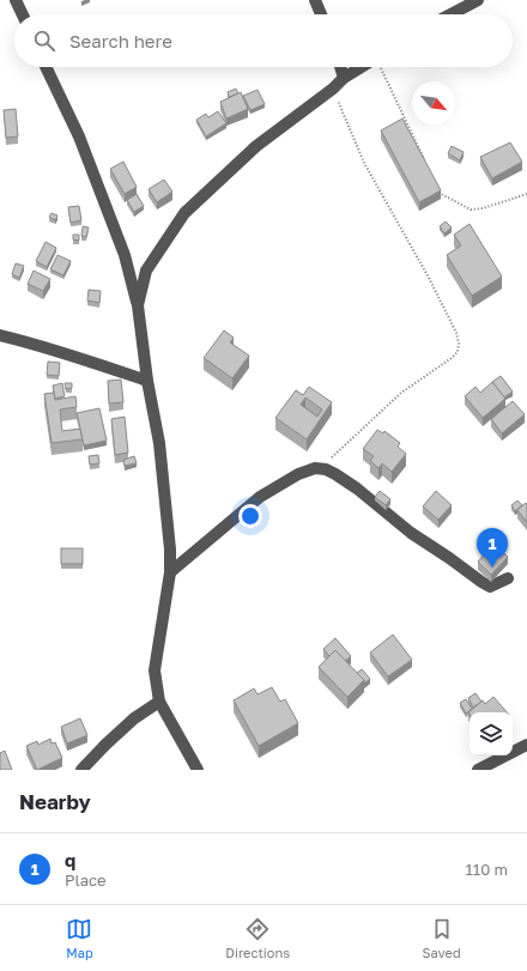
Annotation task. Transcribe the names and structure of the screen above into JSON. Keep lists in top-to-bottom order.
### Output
{
  "north": "bottom right",
  "page": {
    "search": "Search here",
    "pins": "1",
    "heading": "Nearby",
    "list": [
      {
        "mark": "1",
        "name": "q",
        "note": "Place",
        "value": "110 m"
      }
    ],
    "nav": ["Map", "Directions", "Saved"]
  }
}
